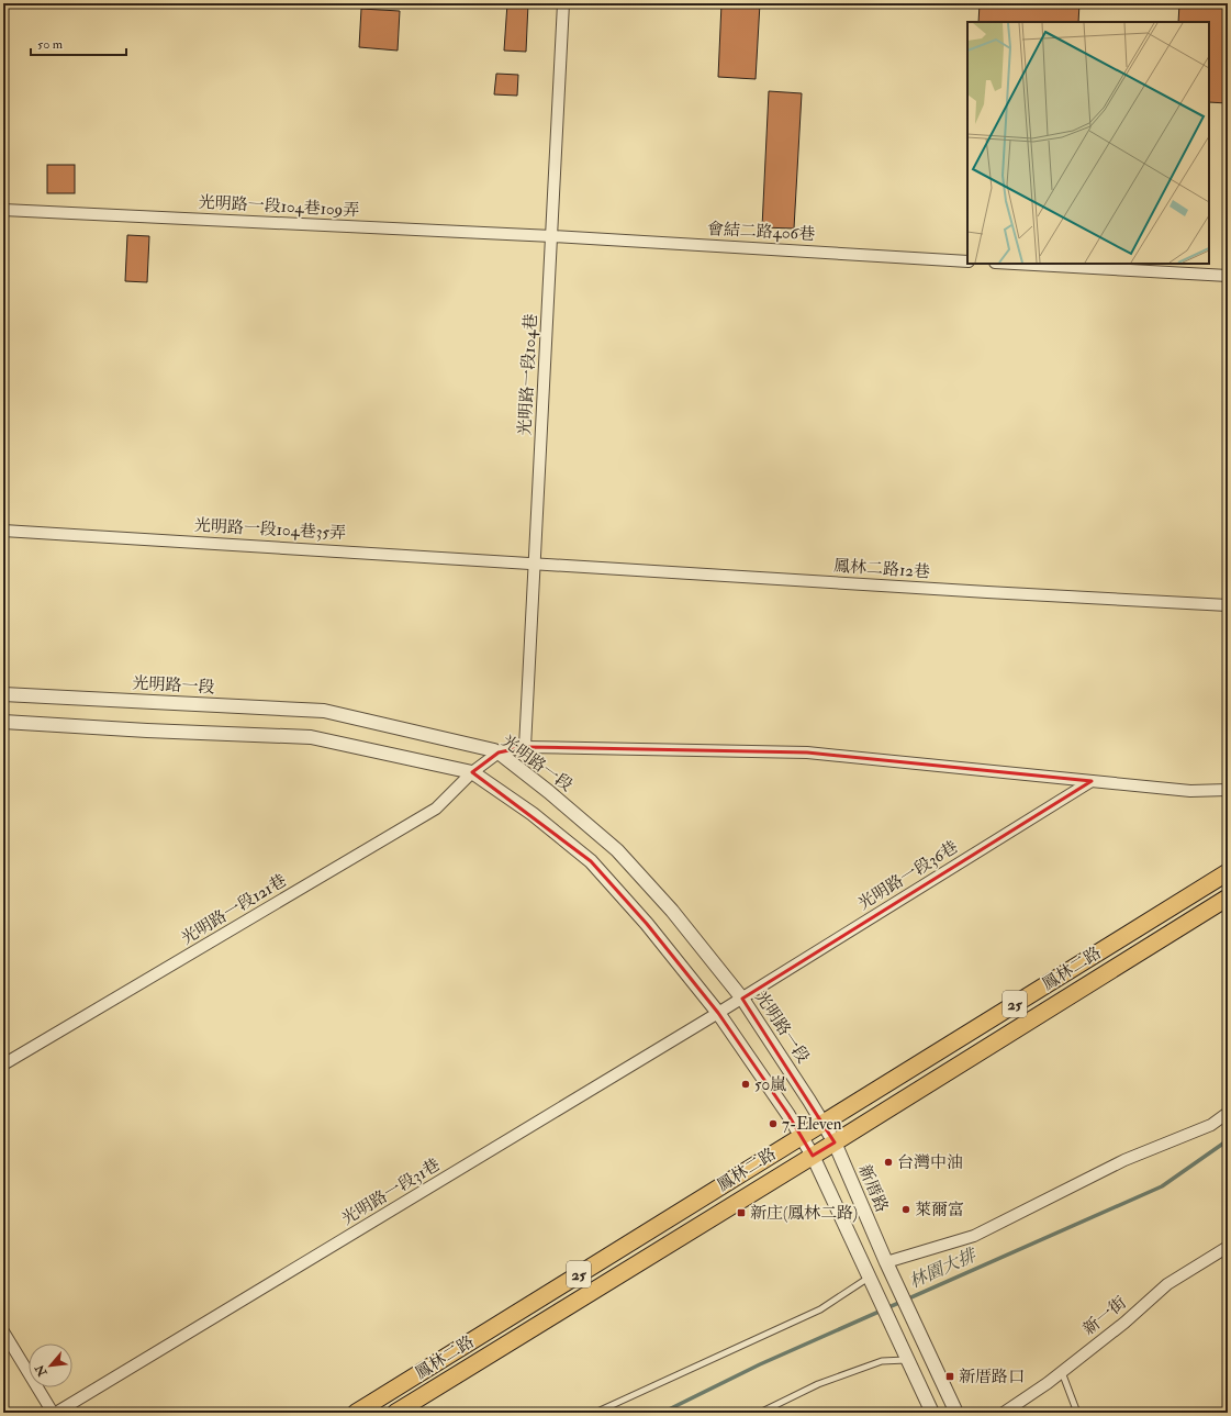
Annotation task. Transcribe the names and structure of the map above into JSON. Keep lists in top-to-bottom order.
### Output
{
  "streets": {
    "main road": ["鳳林二路", "25"],
    "street": [
      "光明路一段104巷109弄",
      "會結二路406巷",
      "光明路一段104巷",
      "光明路一段104巷35弄",
      "鳳林二路12巷",
      "光明路一段",
      "光明路一段36巷",
      "光明路一段121巷",
      "新厝路",
      "光明路一段31巷",
      "新一街"
    ]
  },
  "crossings": [
    ["光明路一段104巷109弄", "會結二路406巷"],
    ["光明路一段104巷109弄", "光明路一段104巷"],
    ["會結二路406巷", "光明路一段104巷"],
    ["光明路一段104巷", "光明路一段104巷35弄"],
    ["光明路一段104巷", "鳳林二路12巷"],
    ["光明路一段104巷35弄", "鳳林二路12巷"],
    ["光明路一段", "光明路一段36巷"],
    ["光明路一段", "光明路一段121巷"],
    ["光明路一段", "鳳林二路"],
    ["光明路一段", "新厝路"],
    ["光明路一段", "光明路一段31巷"],
    ["光明路一段36巷", "光明路一段31巷"],
    ["鳳林二路", "新厝路"]
  ],
  "water": ["林園大排"],
  "places": {
    "other": [
      "50嵐",
      "7-Eleven",
      "台灣中油",
      "萊爾富"
    ],
    "transit": ["新庄(鳳林二路)", "新厝路口"]
  },
  "scale_bar": "50 m",
  "north": "bottom left"
}
